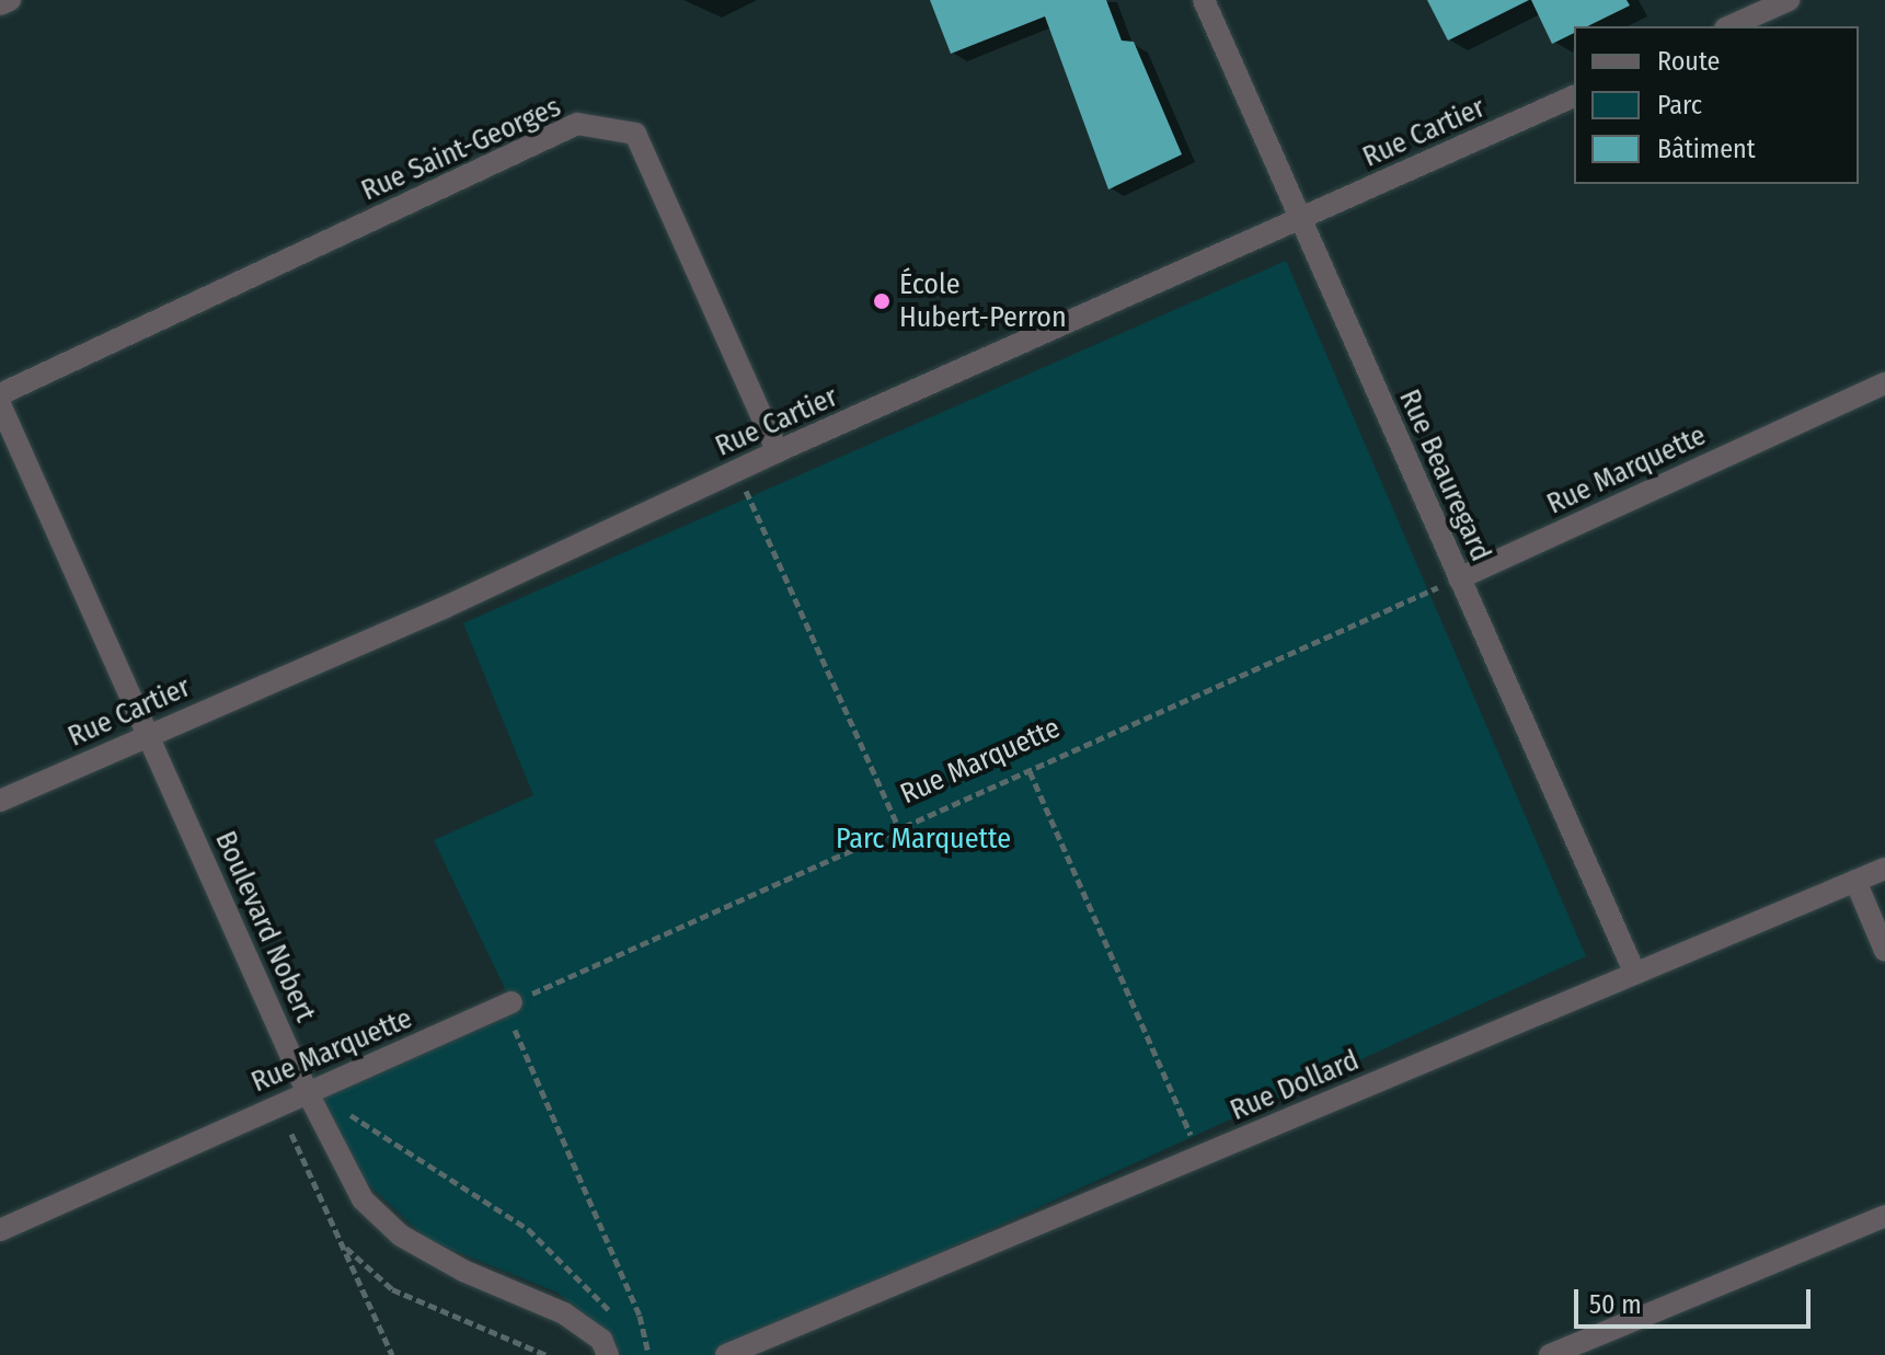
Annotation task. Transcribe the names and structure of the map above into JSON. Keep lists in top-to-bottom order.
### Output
{
  "streets": {
    "street": [
      "Rue Cartier",
      "Rue Saint-Georges",
      "Rue Marquette",
      "Rue Beauregard",
      "Boulevard Nobert",
      "Rue Dollard"
    ]
  },
  "crossings": [
    ["Rue Cartier", "Rue Saint-Georges"],
    ["Rue Cartier", "Rue Beauregard"],
    ["Rue Cartier", "Boulevard Nobert"],
    ["Rue Marquette", "Rue Beauregard"],
    ["Rue Marquette", "Boulevard Nobert"],
    ["Rue Beauregard", "Rue Dollard"]
  ],
  "parks": ["Parc Marquette"],
  "places": ["École Hubert-Perron"],
  "legend": ["Route", "Parc", "Bâtiment"],
  "scale_bar": "50 m"
}
